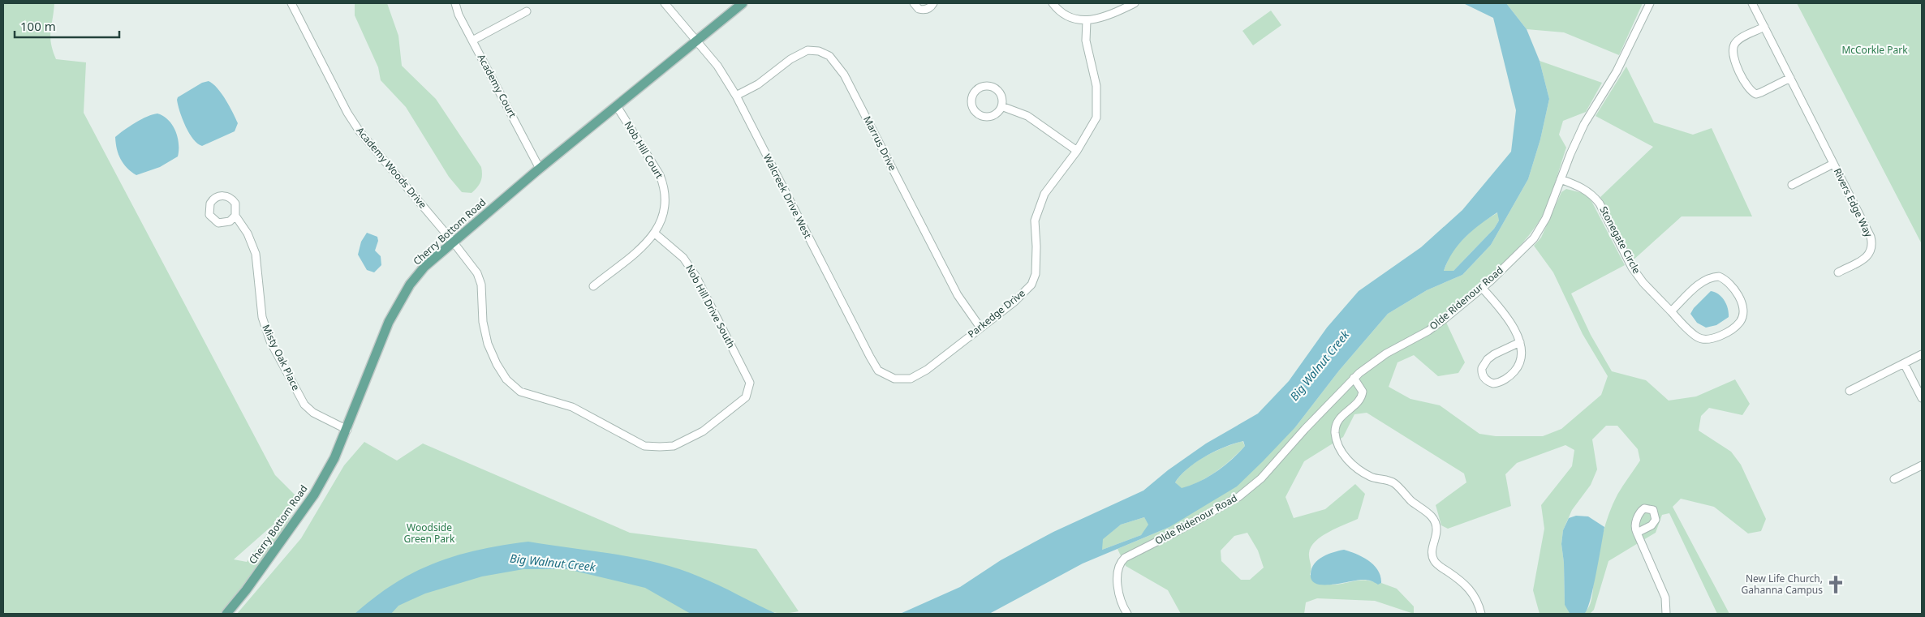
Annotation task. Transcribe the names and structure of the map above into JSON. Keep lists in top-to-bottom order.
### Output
{
  "streets": {
    "main road": ["Cherry Bottom Road"],
    "street": [
      "Academy Court",
      "Marrus Drive",
      "Nob Hill Court",
      "Academy Woods Drive",
      "Walcreek Drive West",
      "Rivers Edge Way",
      "Stonegate Circle",
      "Olde Ridenour Road",
      "Nob Hill Drive South",
      "Parkedge Drive",
      "Misty Oak Place"
    ]
  },
  "crossings": [
    ["Academy Court", "Cherry Bottom Road"],
    ["Marrus Drive", "Walcreek Drive West"],
    ["Marrus Drive", "Parkedge Drive"],
    ["Nob Hill Court", "Cherry Bottom Road"],
    ["Nob Hill Court", "Nob Hill Drive South"],
    ["Academy Woods Drive", "Cherry Bottom Road"],
    ["Academy Woods Drive", "Nob Hill Drive South"],
    ["Walcreek Drive West", "Cherry Bottom Road"],
    ["Walcreek Drive West", "Parkedge Drive"],
    ["Cherry Bottom Road", "Misty Oak Place"],
    ["Stonegate Circle", "Olde Ridenour Road"]
  ],
  "water": ["Big Walnut Creek"],
  "parks": ["McCorkle Park", "Woodside Green Park"],
  "places": {
    "church": ["New Life Church, Gahanna Campus"]
  },
  "scale_bar": "100 m"
}
